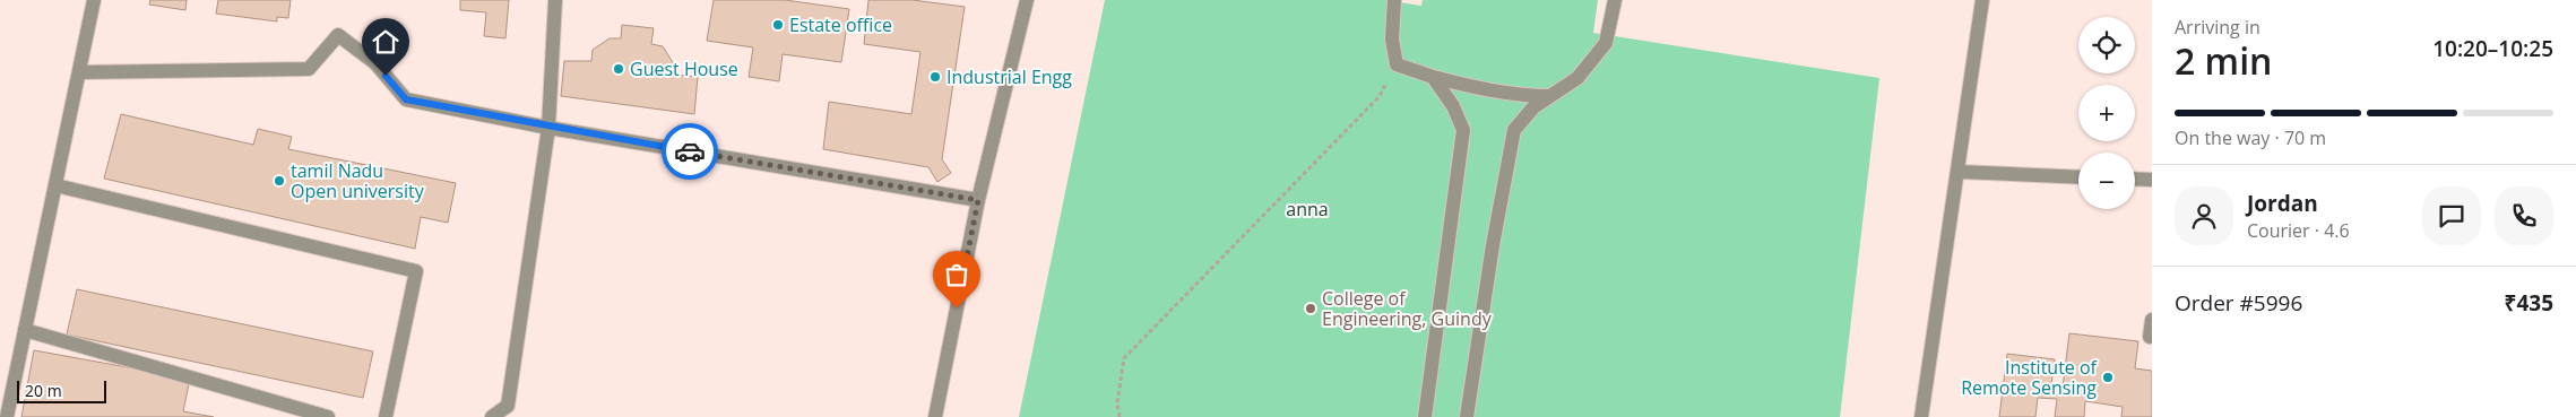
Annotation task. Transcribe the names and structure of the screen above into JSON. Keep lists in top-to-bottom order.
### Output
{
  "parks": ["anna"],
  "places": [
    "Estate office",
    "Guest House",
    "Industrial Engg",
    "tamil Nadu Open university",
    "College of Engineering, Guindy",
    "Institute of Remote Sensing"
  ],
  "scale_bar": "20 m",
  "page": {
    "heading": ["2 min", "Arriving in", "10:20–10:25"],
    "panel": [
      "Jordan",
      "Courier · 4.6",
      "Order #5996",
      "₹435"
    ],
    "map_buttons": ["+", "−"],
    "bar": "On the way · 70 m",
    "scale": "20 m"
  }
}
